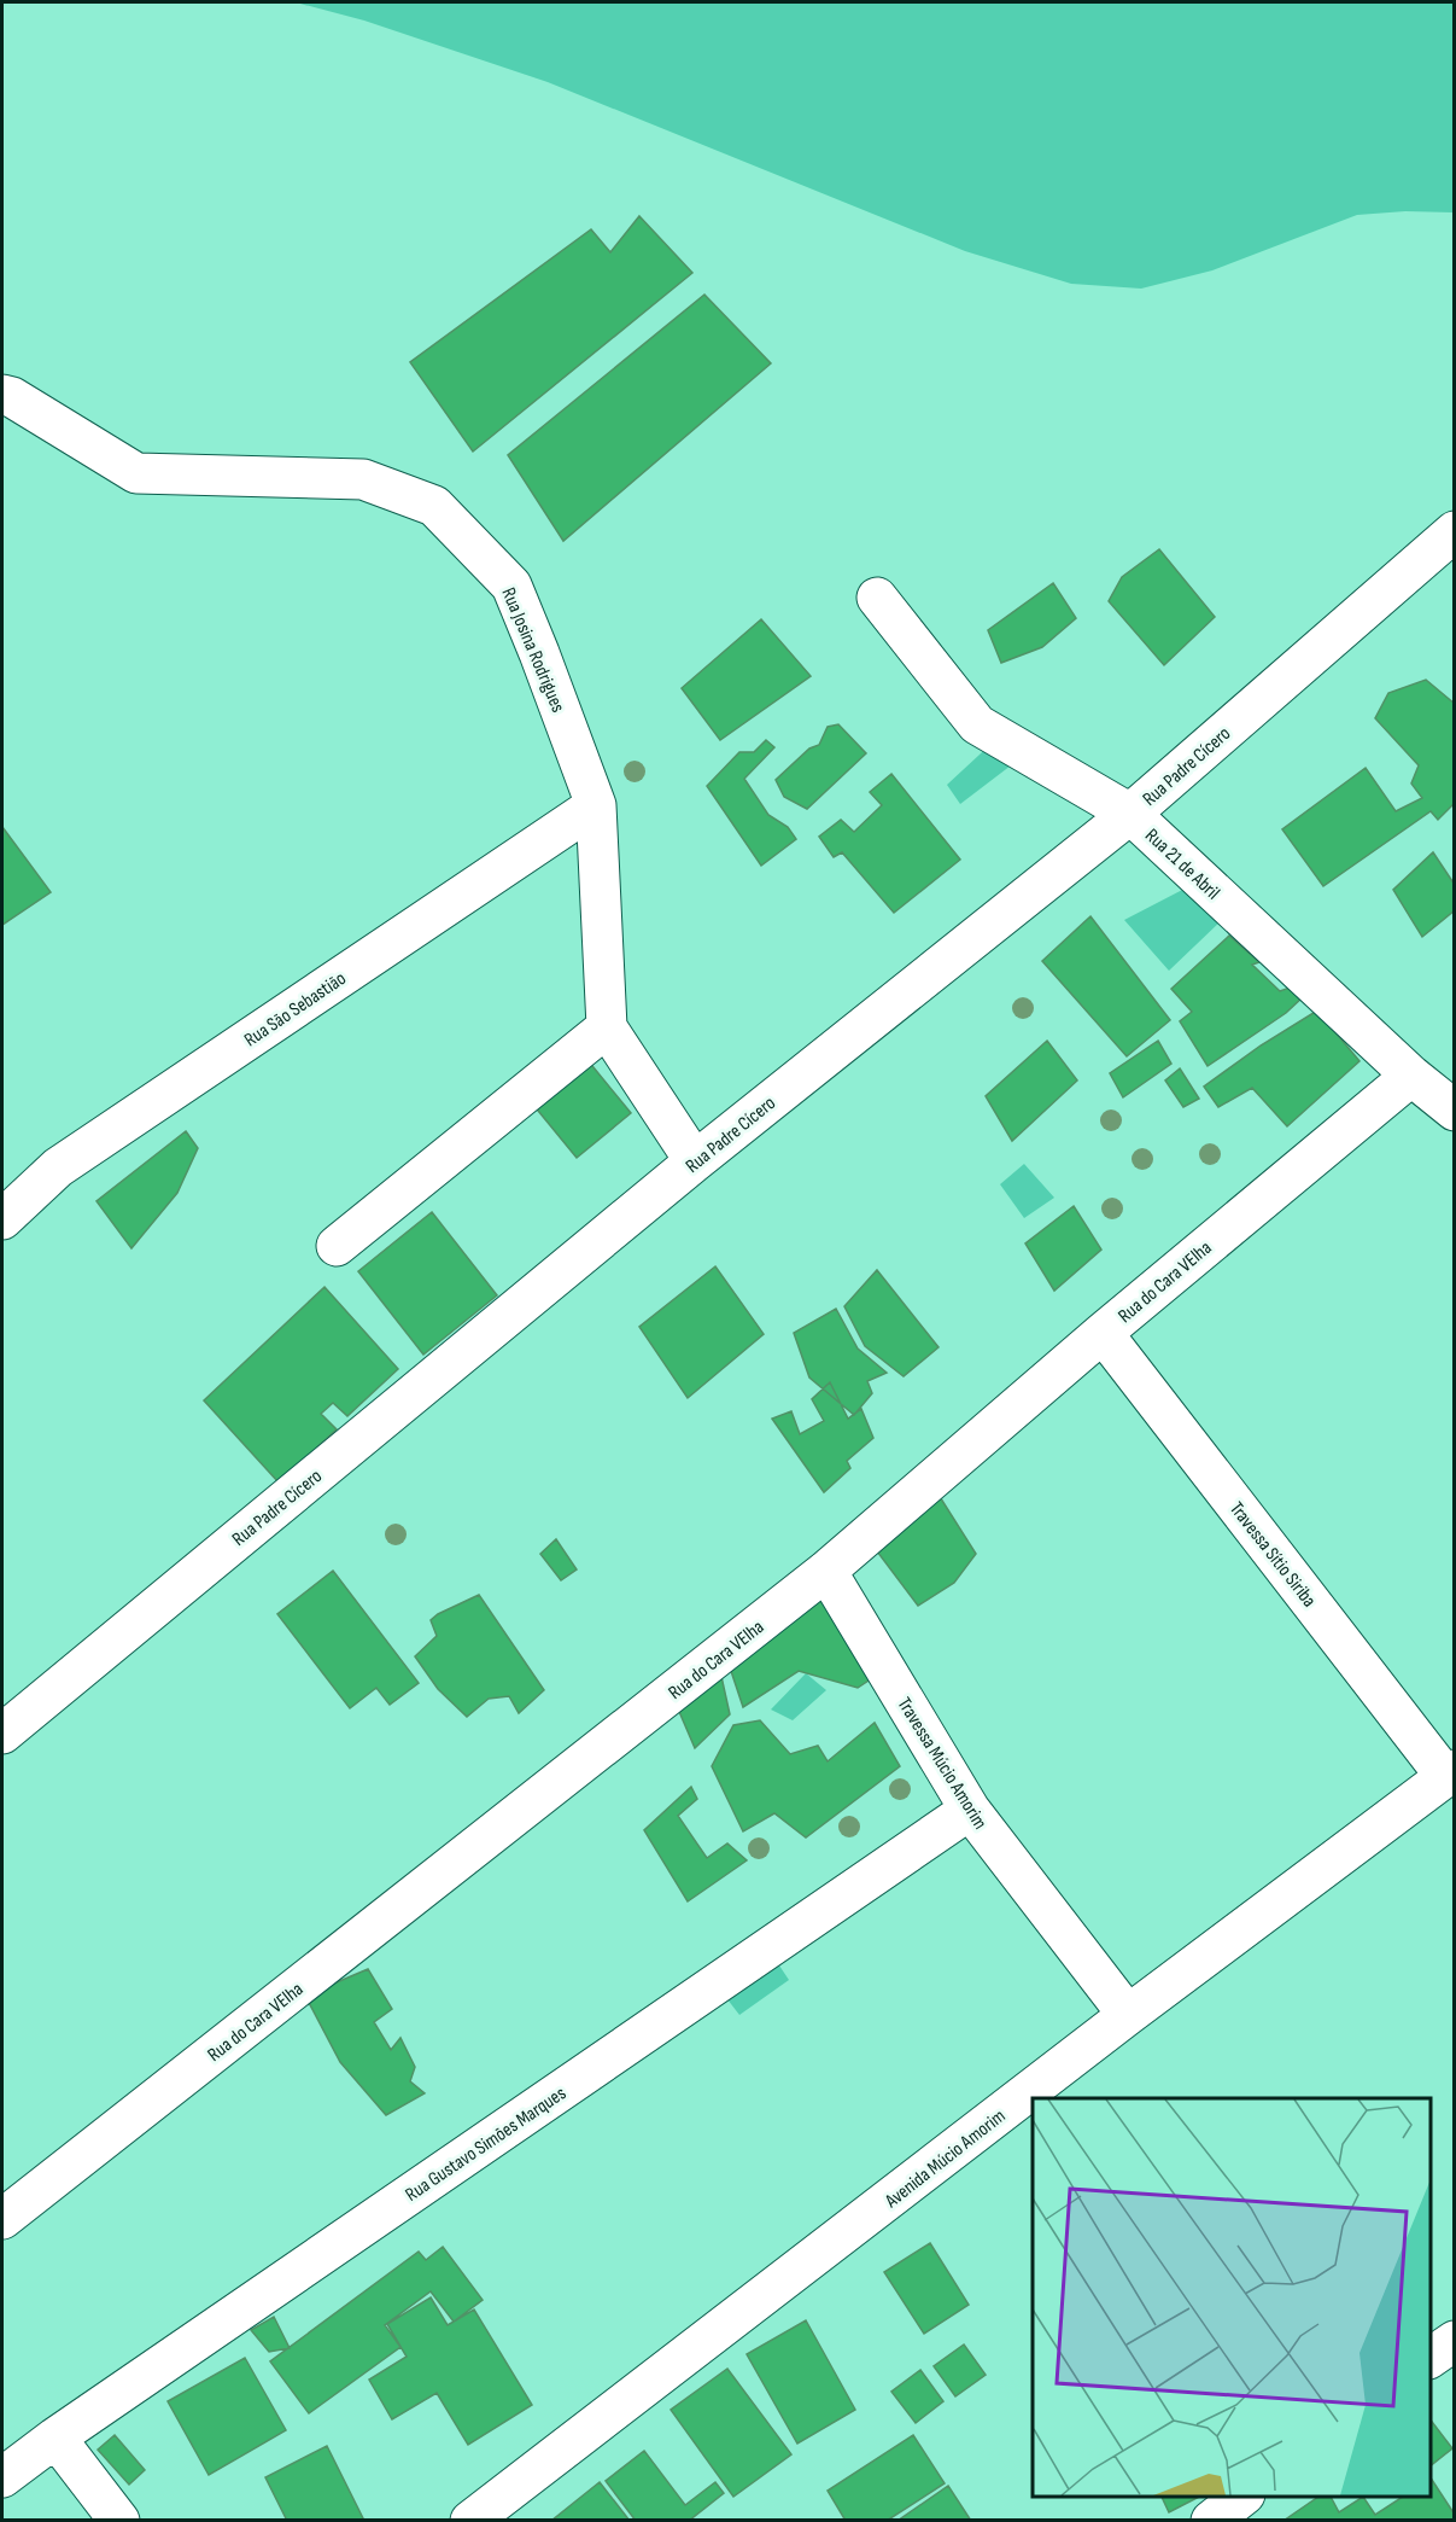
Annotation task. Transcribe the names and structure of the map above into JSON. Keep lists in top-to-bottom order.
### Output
{
  "streets": {
    "street": [
      "Rua Josina Rodrigues",
      "Rua Padre Cícero",
      "Rua 21 de Abril",
      "Rua São Sebastião",
      "Rua do Cara VElha",
      "Travessa Sítio Siriba",
      "Travessa Múcio Amorim",
      "Rua Gustavo Simões Marques",
      "Avenida Múcio Amorim"
    ]
  },
  "crossings": [
    ["Rua Josina Rodrigues", "Rua São Sebastião"],
    ["Rua Padre Cícero", "Rua 21 de Abril"],
    ["Rua 21 de Abril", "Rua do Cara VElha"],
    ["Rua do Cara VElha", "Travessa Sítio Siriba"],
    ["Rua do Cara VElha", "Travessa Múcio Amorim"],
    ["Travessa Sítio Siriba", "Avenida Múcio Amorim"],
    ["Travessa Múcio Amorim", "Rua Gustavo Simões Marques"],
    ["Travessa Múcio Amorim", "Avenida Múcio Amorim"]
  ]
}
